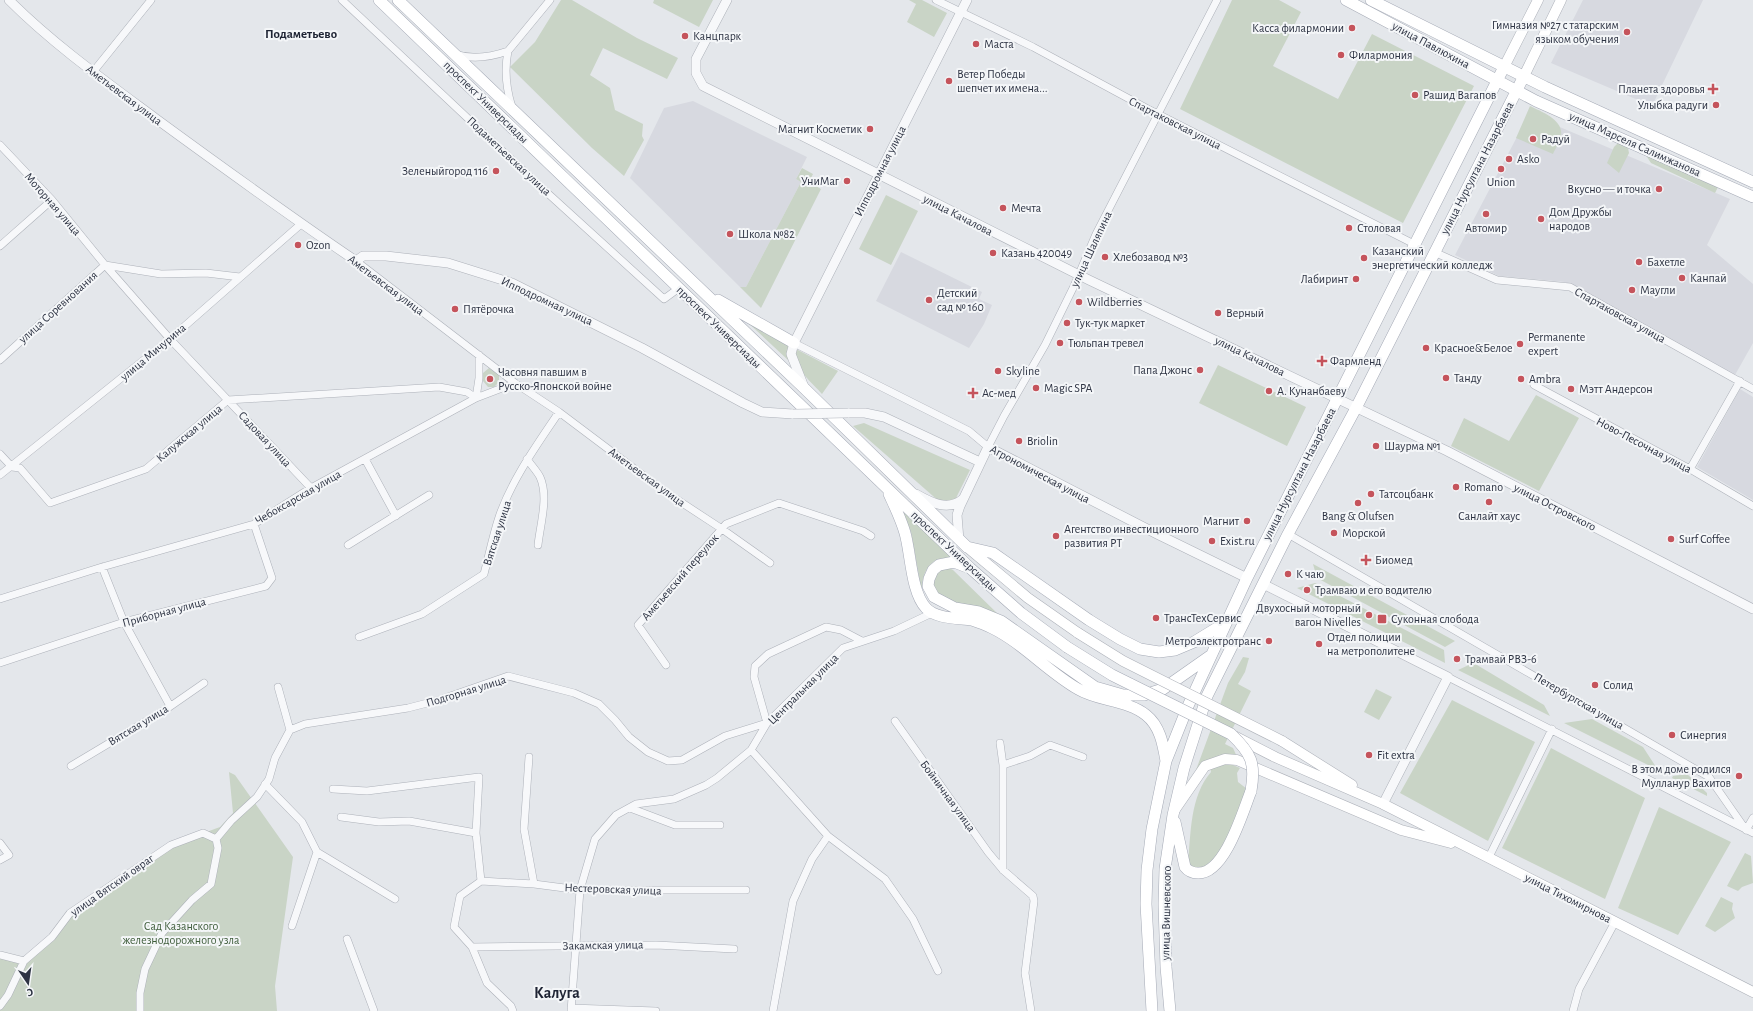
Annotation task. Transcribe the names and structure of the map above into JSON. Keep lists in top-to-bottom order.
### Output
{
  "streets": {
    "main road": [
      "улица Павлюхина",
      "проспект Универсиады",
      "улица Марселя Салимжанова",
      "улица Нурсултана Назарбаева",
      "улица Тихомирнова",
      "улица Вишневского"
    ],
    "street": [
      "Аметьевская улица",
      "Спартаковская улица",
      "Подаметьевская улица",
      "Ипподромная улица",
      "Моторная улица",
      "улица Качалова",
      "улица Шаляпина",
      "улица Соревнования",
      "улица Мичурина",
      "Калужская улица",
      "Садовая улица",
      "Ново-Песочная улица",
      "Агрономическая улица",
      "Чебоксарская улица",
      "улица Островского",
      "Вятская улица",
      "Аметьевский переулок",
      "Приборная улица",
      "Центральная улица",
      "Подгорная улица",
      "Петербургская улица",
      "Бойничная улица",
      "улица Вятский овраг",
      "Нестеровская улица",
      "Закамская улица"
    ]
  },
  "crossings": [
    ["улица Павлюхина", "улица Марселя Салимжанова"],
    ["улица Павлюхина", "улица Нурсултана Назарбаева"],
    ["Аметьевская улица", "Ипподромная улица"],
    ["Аметьевская улица", "улица Мичурина"],
    ["Аметьевская улица", "Чебоксарская улица"],
    ["Аметьевская улица", "Вятская улица"],
    ["Аметьевская улица", "Аметьевский переулок"],
    ["проспект Универсиады", "Подаметьевская улица"],
    ["проспект Универсиады", "улица Нурсултана Назарбаева"],
    ["проспект Универсиады", "улица Шаляпина"],
    ["проспект Универсиады", "улица Вишневского"],
    ["Спартаковская улица", "улица Нурсултана Назарбаева"],
    ["Спартаковская улица", "Ипподромная улица"],
    ["Спартаковская улица", "улица Шаляпина"],
    ["улица Марселя Салимжанова", "улица Нурсултана Назарбаева"],
    ["улица Нурсултана Назарбаева", "улица Качалова"],
    ["улица Нурсултана Назарбаева", "Агрономическая улица"],
    ["улица Нурсултана Назарбаева", "улица Островского"],
    ["улица Нурсултана Назарбаева", "Петербургская улица"],
    ["улица Нурсултана Назарбаева", "улица Вишневского"],
    ["Ипподромная улица", "улица Качалова"],
    ["Ипподромная улица", "улица Шаляпина"],
    ["Ипподромная улица", "Агрономическая улица"],
    ["Моторная улица", "улица Соревнования"],
    ["Моторная улица", "Садовая улица"],
    ["улица Качалова", "улица Шаляпина"],
    ["улица Качалова", "улица Островского"],
    ["улица Шаляпина", "Агрономическая улица"],
    ["улица Соревнования", "улица Мичурина"],
    ["улица Соревнования", "Садовая улица"],
    ["улица Мичурина", "Калужская улица"],
    ["улица Мичурина", "Садовая улица"],
    ["Калужская улица", "Садовая улица"],
    ["Калужская улица", "Чебоксарская улица"],
    ["Садовая улица", "Чебоксарская улица"],
    ["Чебоксарская улица", "Приборная улица"],
    ["Центральная улица", "Подгорная улица"],
    ["Центральная улица", "Нестеровская улица"],
    ["Центральная улица", "Закамская улица"]
  ],
  "districts": ["Подаметьево", "Калуга"],
  "parks": ["Сад Казанского железнодорожного узла"],
  "places": {
    "other": [
      "Касса филармонии",
      "Гимназия №27 с татарским языком обучения",
      "Канцпарк",
      "Маста",
      "Филармония",
      "Ветер Победы шепчет их имена...",
      "Рашид Вагапов",
      "Улыбка радуги",
      "Магнит Косметик",
      "Радуй",
      "Asko",
      "Union",
      "Зеленыйгород 116",
      "УниМаг",
      "Вкусно — и точка",
      "Мечта",
      "Автомир",
      "Дом Дружбы народов",
      "Столовая",
      "Школа №82",
      "Ozon",
      "Казань 420049",
      "Хлебозавод №3",
      "Казанский энергетический колледж",
      "Бахетле",
      "Канпай",
      "Лабиринт",
      "Маугли",
      "Детский сад № 160",
      "Wildberries",
      "Пятёрочка",
      "Верный",
      "Тук-тук маркет",
      "Тюльпан тревел",
      "Permanente expert",
      "Красное&Белое",
      "Папа Джонс",
      "Skyline",
      "Танду",
      "Часовня павшим в Русско-Японской войне",
      "Ambra",
      "Magic SPA",
      "Мэтт Андерсон",
      "А. Кунанбаеву",
      "Briolin",
      "Шаурма №1",
      "Romano",
      "Татсоцбанк",
      "Санлайт хаус",
      "Bang & Olufsen",
      "Магнит",
      "Морской",
      "Агентство инвестиционного развития РТ",
      "Surf Coffee",
      "Exist.ru",
      "К чаю",
      "Трамваю и его водителю",
      "Двухосный моторный вагон Nivelles",
      "ТрансТехСервис",
      "Метроэлектротранс",
      "Отдел полиции на метрополитене",
      "Трамвай РВЗ-6",
      "Солид",
      "Синергия",
      "Fit extra",
      "В этом доме родился Мулланур Вахитов"
    ],
    "health": [
      "Планета здоровья",
      "Фармленд",
      "Ас-мед",
      "Биомед"
    ],
    "transit": ["Суконная слобода"]
  },
  "north": "bottom"
}
